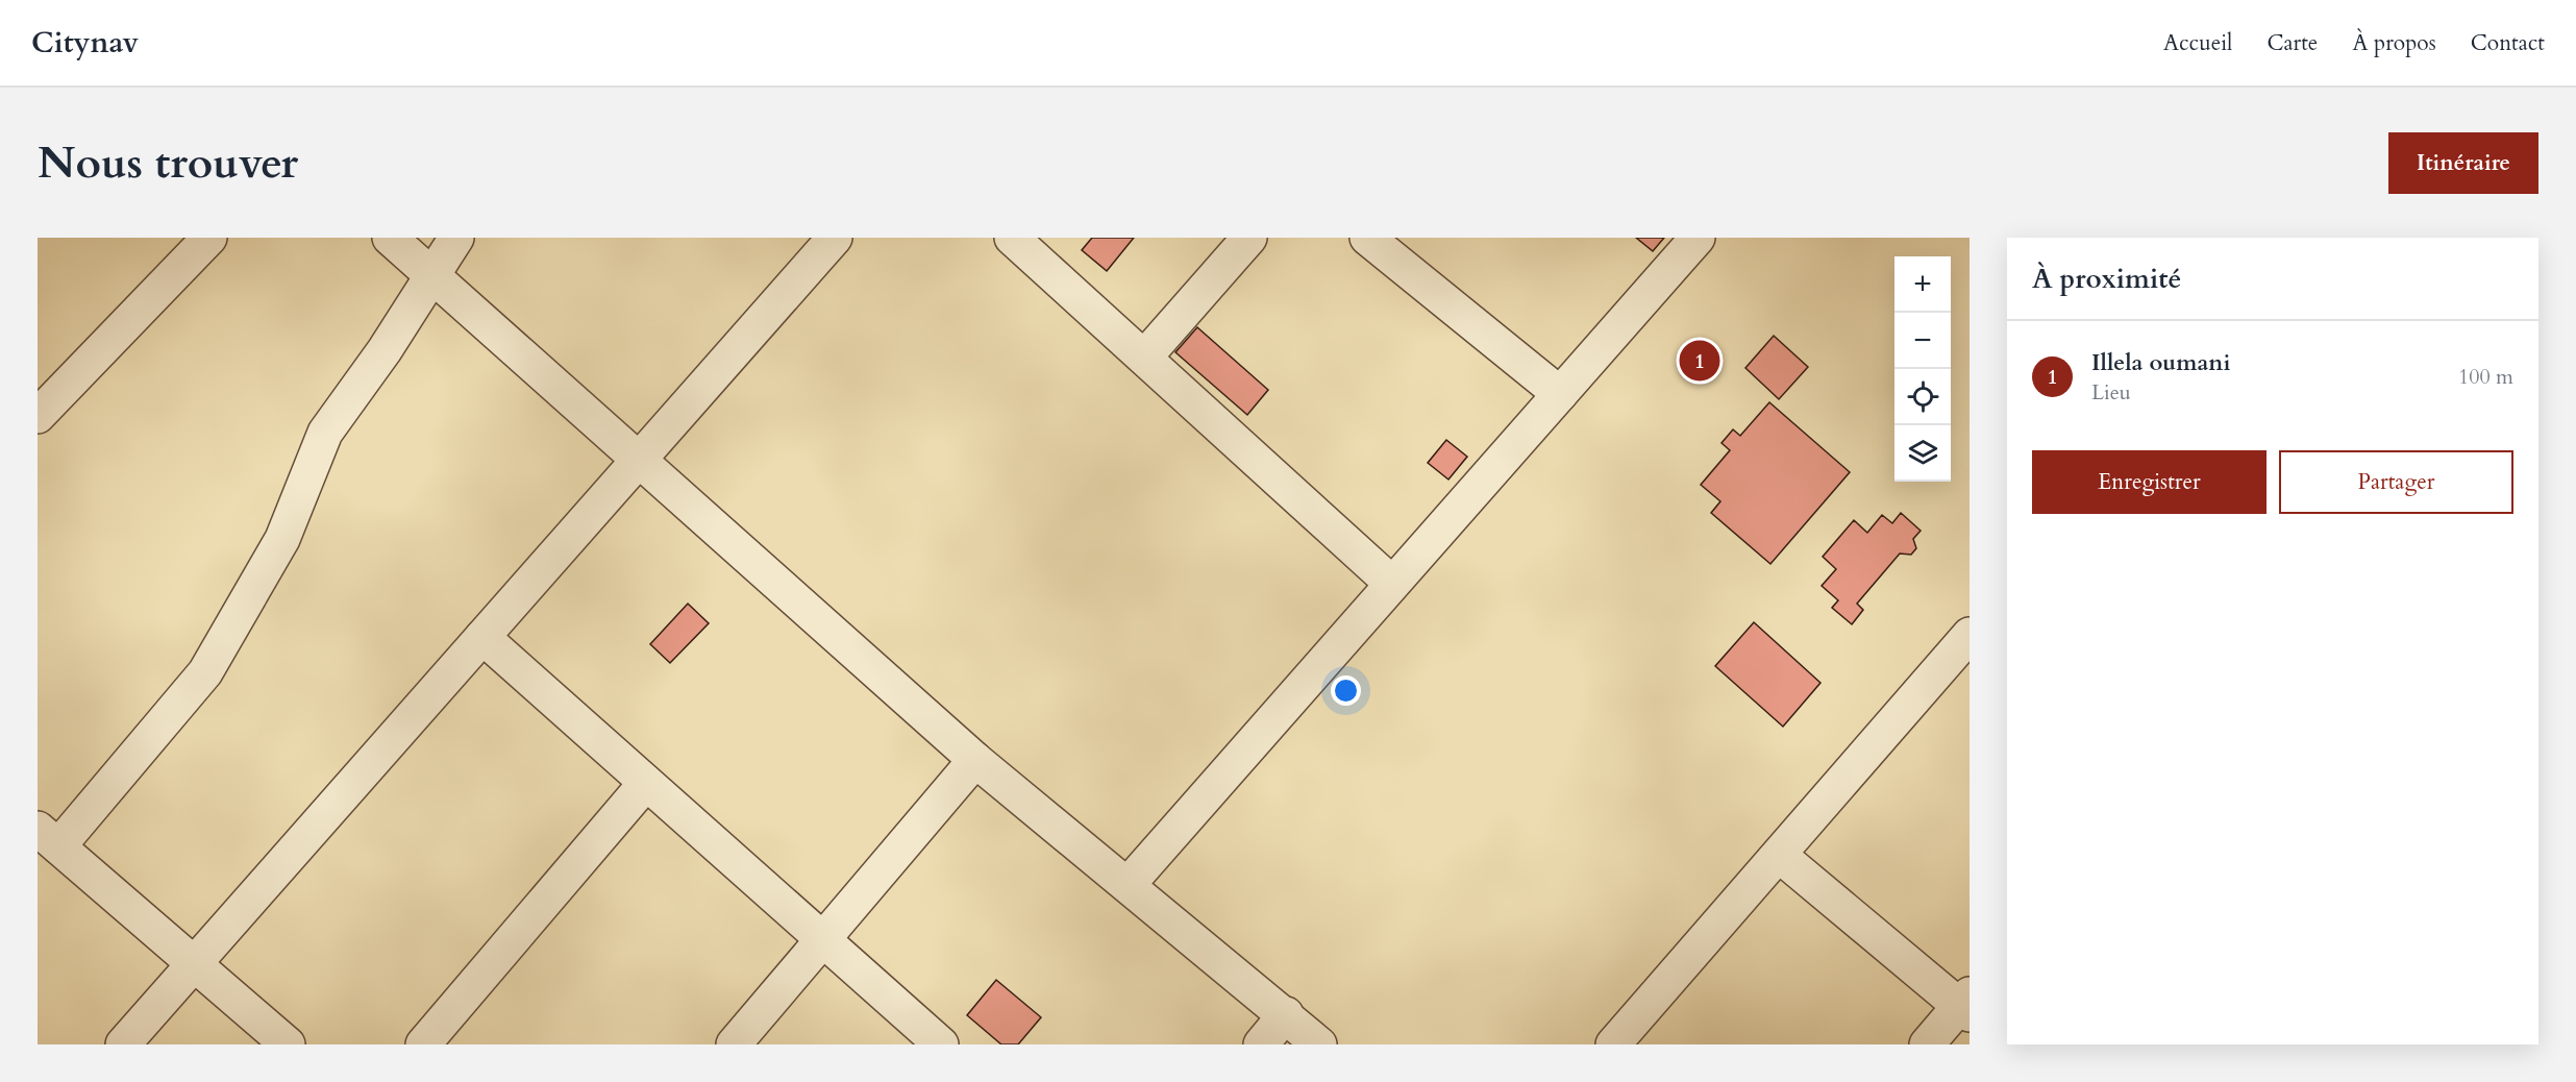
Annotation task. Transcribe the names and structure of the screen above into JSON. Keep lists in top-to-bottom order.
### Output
{
  "page": {
    "header": "Citynav",
    "nav": [
      "Accueil",
      "Carte",
      "À propos",
      "Contact"
    ],
    "buttons": [
      "Itinéraire",
      ["Enregistrer", "Partager"]
    ],
    "title": "Nous trouver",
    "heading": "À proximité",
    "map_buttons": ["+", "−"],
    "list": [
      {
        "mark": "1",
        "name": "Illela oumani",
        "note": "Lieu",
        "value": "100 m"
      }
    ],
    "pins": "1"
  }
}
